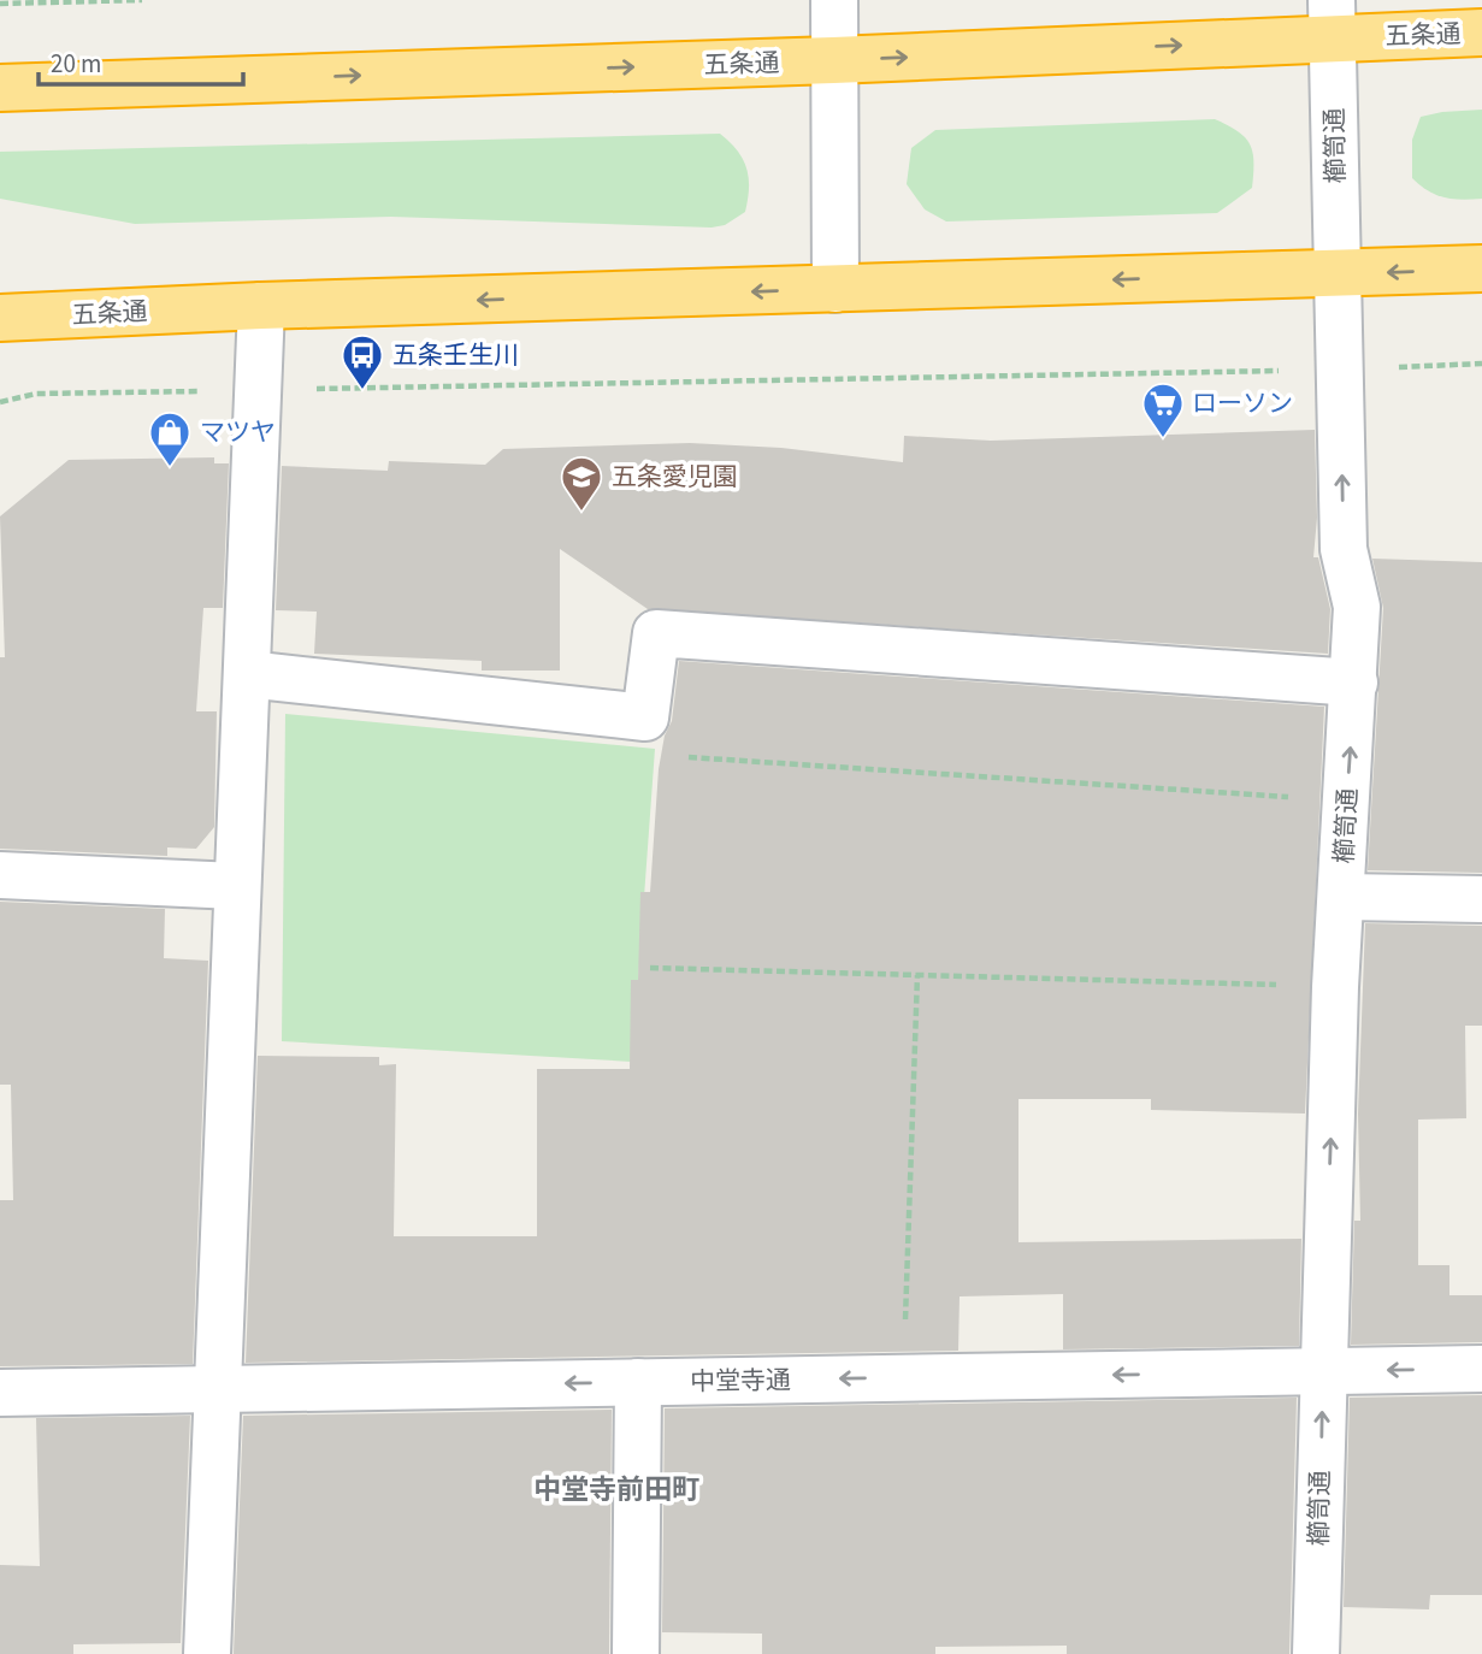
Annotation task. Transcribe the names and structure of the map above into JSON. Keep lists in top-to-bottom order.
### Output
{
  "streets": {
    "highway": ["五条通"],
    "street": ["櫛笥通", "中堂寺通"]
  },
  "crossings": [
    ["五条通", "櫛笥通"],
    ["櫛笥通", "中堂寺通"]
  ],
  "one_way": ["櫛笥通", "中堂寺通"],
  "districts": ["中堂寺前田町"],
  "places": {
    "bus stop": ["五条壬生川"],
    "supermarket": ["ローソン"],
    "shop": ["マツヤ"],
    "school or university": ["五条愛児園"]
  },
  "scale_bar": "20 m"
}
